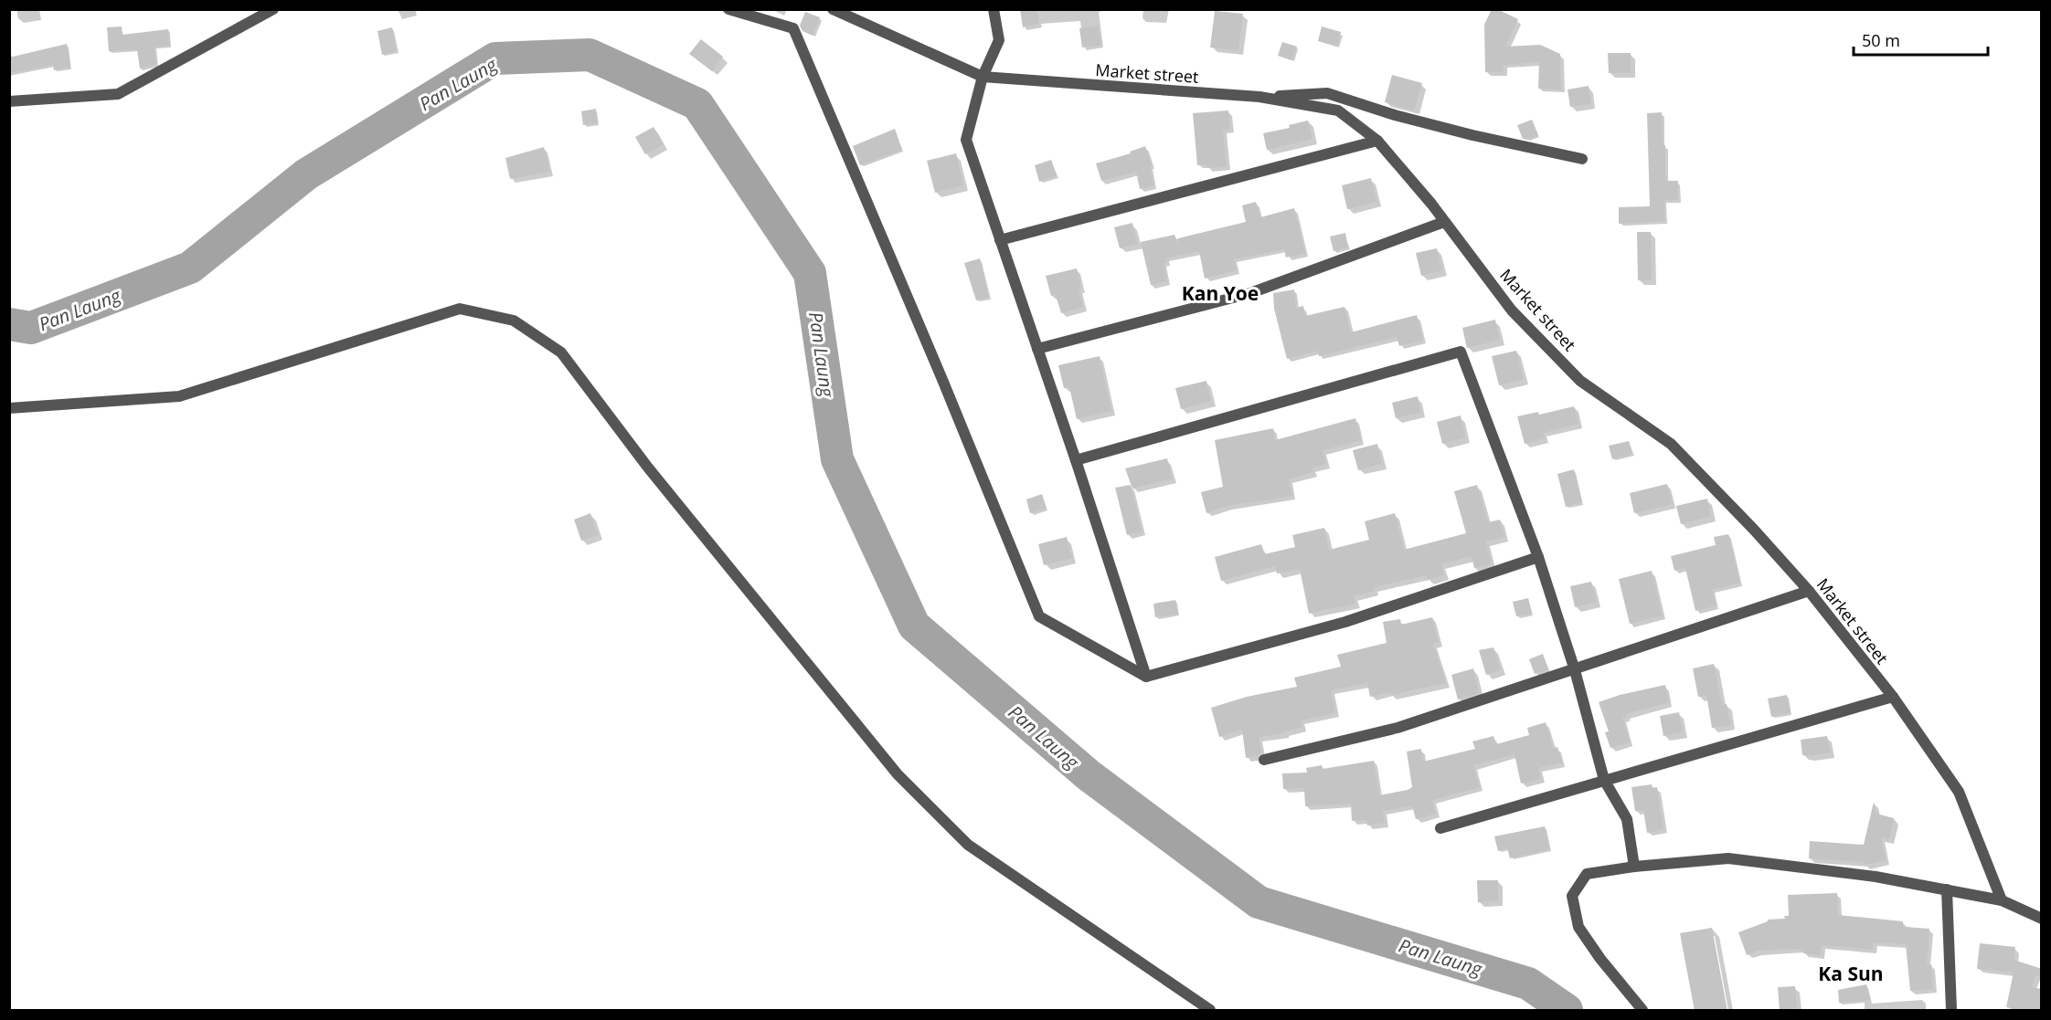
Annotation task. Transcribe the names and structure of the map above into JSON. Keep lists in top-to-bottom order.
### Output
{
  "streets": {
    "street": ["Market street"]
  },
  "districts": ["Kan Yoe", "Ka Sun"],
  "water": ["Pan Laung"],
  "scale_bar": "50 m"
}
